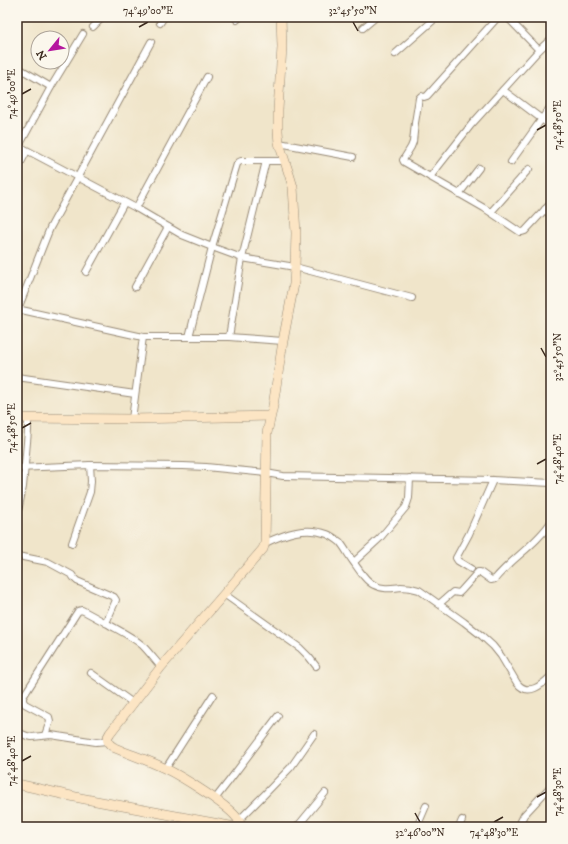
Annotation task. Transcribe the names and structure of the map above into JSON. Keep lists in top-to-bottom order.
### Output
{
  "north": "bottom left",
  "coordinates": [
    "74°49'00\"E",
    "32°45'50\"N",
    "74°48'50\"E",
    "74°48'40\"E",
    "74°48'30\"E",
    "32°46'00\"N"
  ]
}
